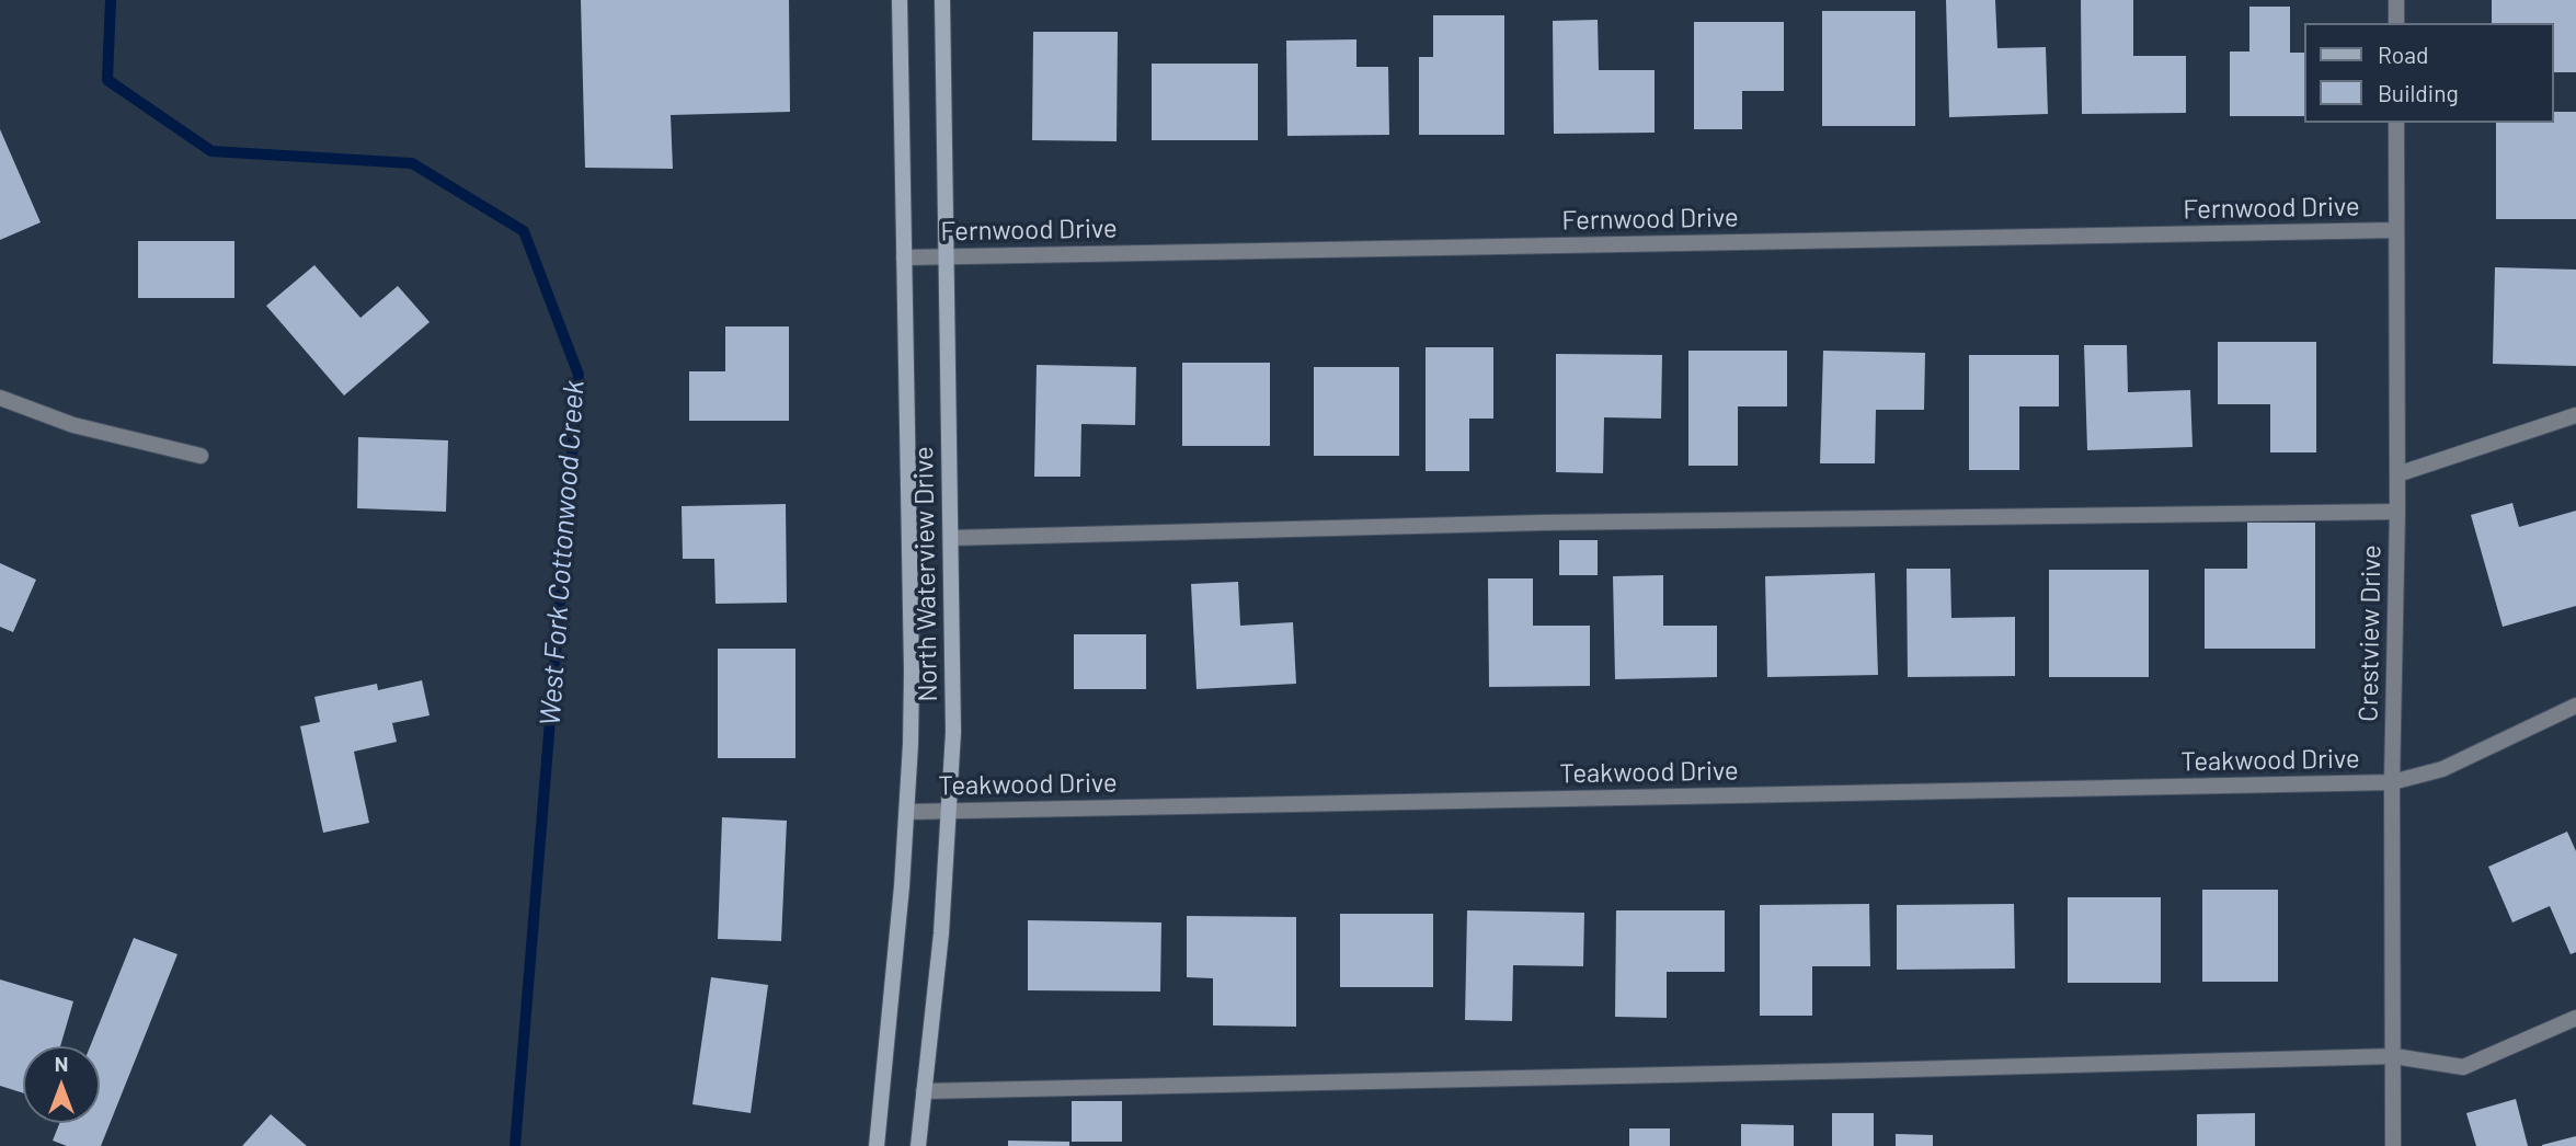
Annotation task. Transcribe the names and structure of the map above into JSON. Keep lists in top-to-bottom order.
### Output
{
  "streets": {
    "street": [
      "Fernwood Drive",
      "North Waterview Drive",
      "Crestview Drive",
      "Teakwood Drive"
    ]
  },
  "crossings": [
    ["Fernwood Drive", "North Waterview Drive"],
    ["Fernwood Drive", "Crestview Drive"],
    ["North Waterview Drive", "Teakwood Drive"],
    ["Crestview Drive", "Teakwood Drive"]
  ],
  "water": ["West Fork Cottonwood Creek"],
  "legend": ["Road", "Building"],
  "north": "top"
}
